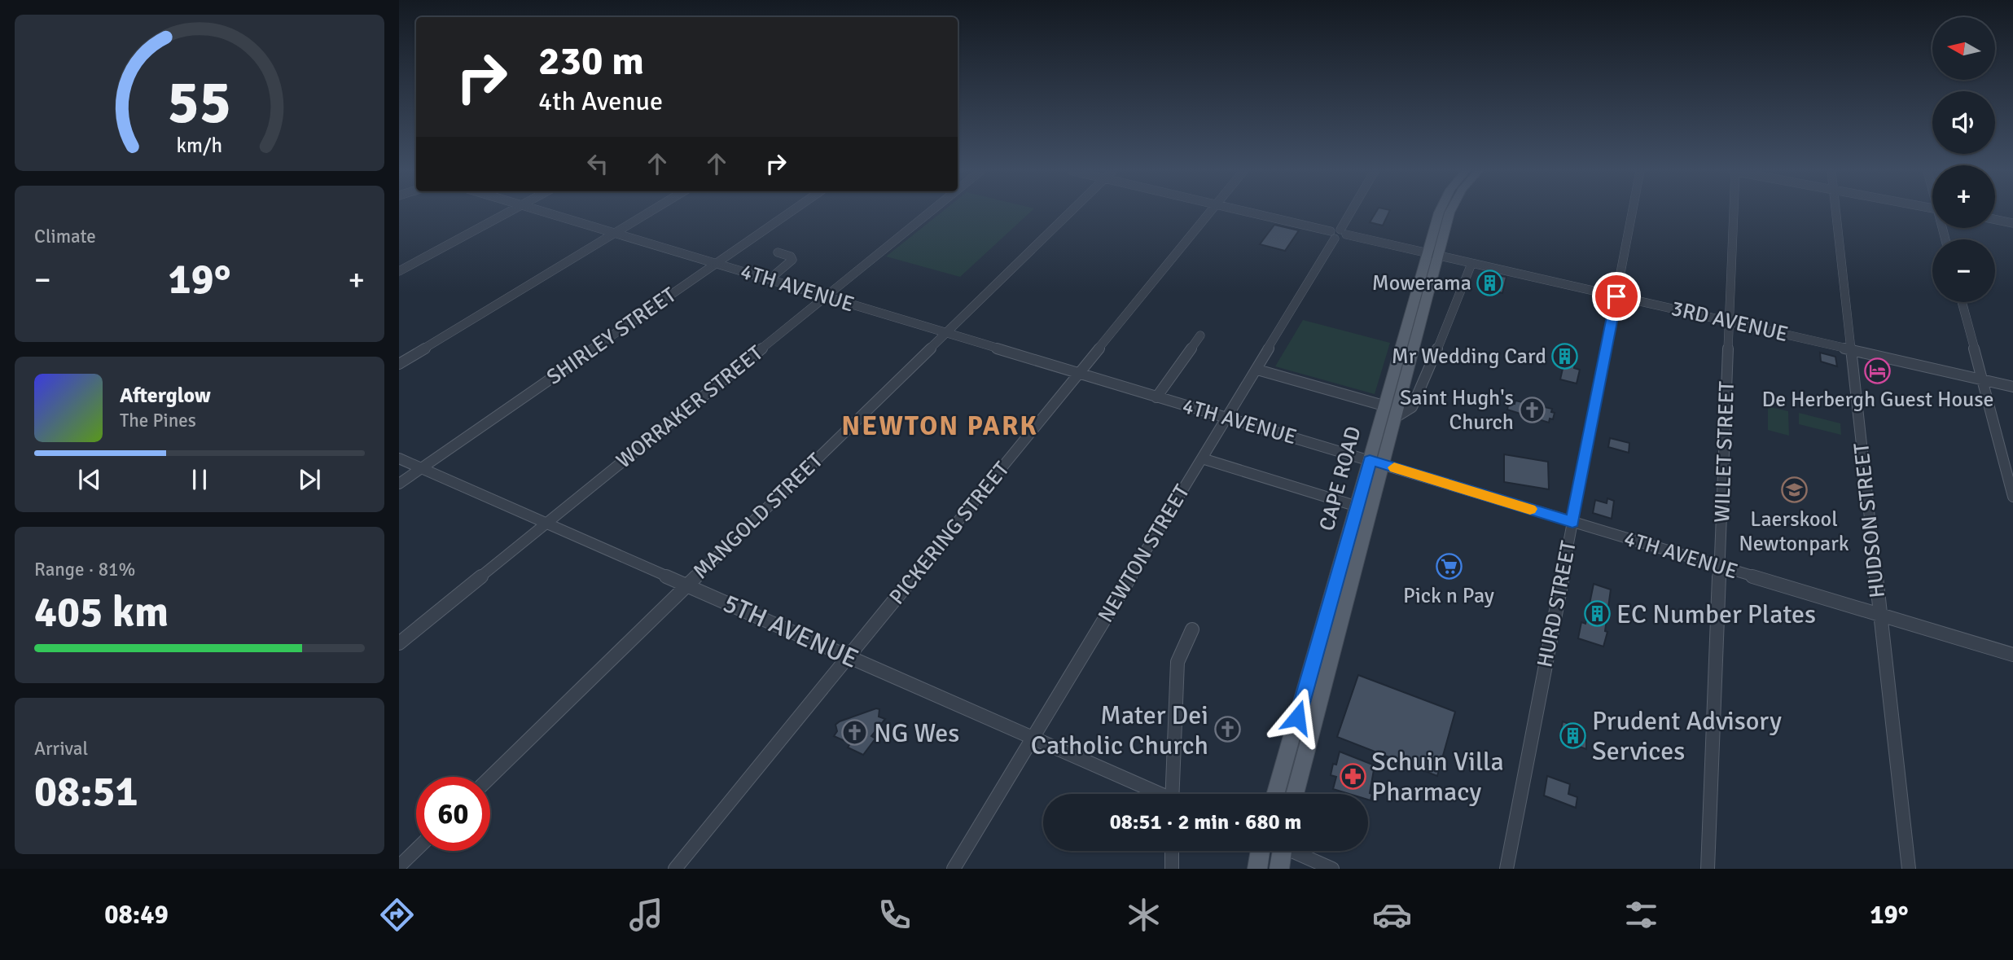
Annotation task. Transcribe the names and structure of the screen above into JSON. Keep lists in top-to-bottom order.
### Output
{
  "streets": {
    "main road": ["CAPE ROAD"],
    "street": [
      "4TH AVENUE",
      "3RD AVENUE",
      "SHIRLEY STREET",
      "WORRAKER STREET",
      "WILLET STREET",
      "MANGOLD STREET",
      "HUDSON STREET",
      "PICKERING STREET",
      "NEWTON STREET",
      "HURD STREET",
      "5TH AVENUE"
    ]
  },
  "crossings": [
    ["4TH AVENUE", "SHIRLEY STREET"],
    ["4TH AVENUE", "WORRAKER STREET"],
    ["4TH AVENUE", "WILLET STREET"],
    ["4TH AVENUE", "CAPE ROAD"],
    ["4TH AVENUE", "MANGOLD STREET"],
    ["4TH AVENUE", "HUDSON STREET"],
    ["4TH AVENUE", "PICKERING STREET"],
    ["4TH AVENUE", "NEWTON STREET"],
    ["4TH AVENUE", "HURD STREET"],
    ["3RD AVENUE", "WILLET STREET"],
    ["3RD AVENUE", "CAPE ROAD"],
    ["3RD AVENUE", "HUDSON STREET"],
    ["3RD AVENUE", "NEWTON STREET"],
    ["3RD AVENUE", "HURD STREET"],
    ["SHIRLEY STREET", "5TH AVENUE"],
    ["WORRAKER STREET", "5TH AVENUE"],
    ["MANGOLD STREET", "5TH AVENUE"],
    ["PICKERING STREET", "5TH AVENUE"],
    ["NEWTON STREET", "5TH AVENUE"]
  ],
  "districts": ["NEWTON PARK"],
  "places": {
    "building": [
      "Mowerama",
      "Mr Wedding Card",
      "EC Number Plates",
      "Prudent Advisory Services"
    ],
    "hotel": ["De Herbergh Guest House"],
    "church": ["Saint Hugh's Church", "Mater Dei Catholic Church", "NG Wes"],
    "school or university": ["Laerskool Newtonpark"],
    "supermarket": ["Pick n Pay"],
    "pharmacy": ["Schuin Villa Pharmacy"]
  },
  "north": "left",
  "page": {
    "map_buttons": ["+", "−"],
    "turn": ["230 m", "4th Avenue"],
    "tile": [
      "Climate",
      ["Range · 81%", "405 km"],
      ["Arrival", "08:51"]
    ],
    "heat": ["−", "19°", "+"],
    "song": ["Afterglow", "The Pines"],
    "limit": "60",
    "trip": "08:51 · 2 min · 680 m",
    "tabs": ["08:49", "19°"],
    "gauge": ["55", "km/h"]
  }
}
